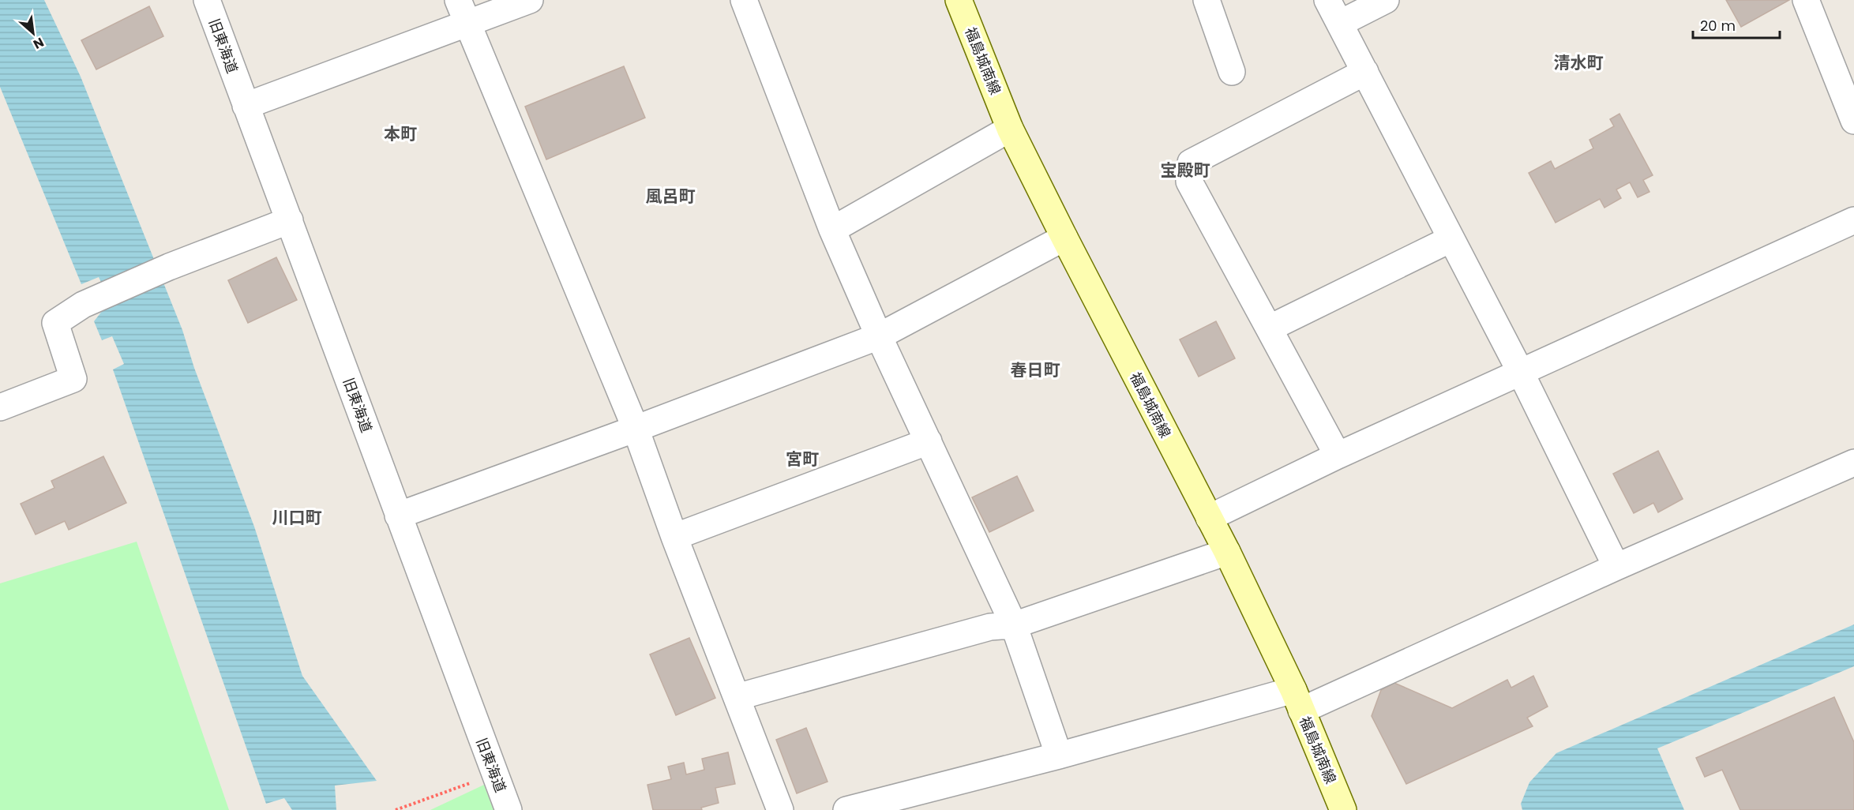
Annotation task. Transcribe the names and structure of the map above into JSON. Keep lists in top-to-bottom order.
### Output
{
  "streets": {
    "main road": ["福島城南線"],
    "street": ["旧東海道"]
  },
  "districts": [
    "清水町",
    "本町",
    "宝殿町",
    "風呂町",
    "春日町",
    "宮町",
    "川口町"
  ],
  "scale_bar": "20 m",
  "north": "bottom right"
}
